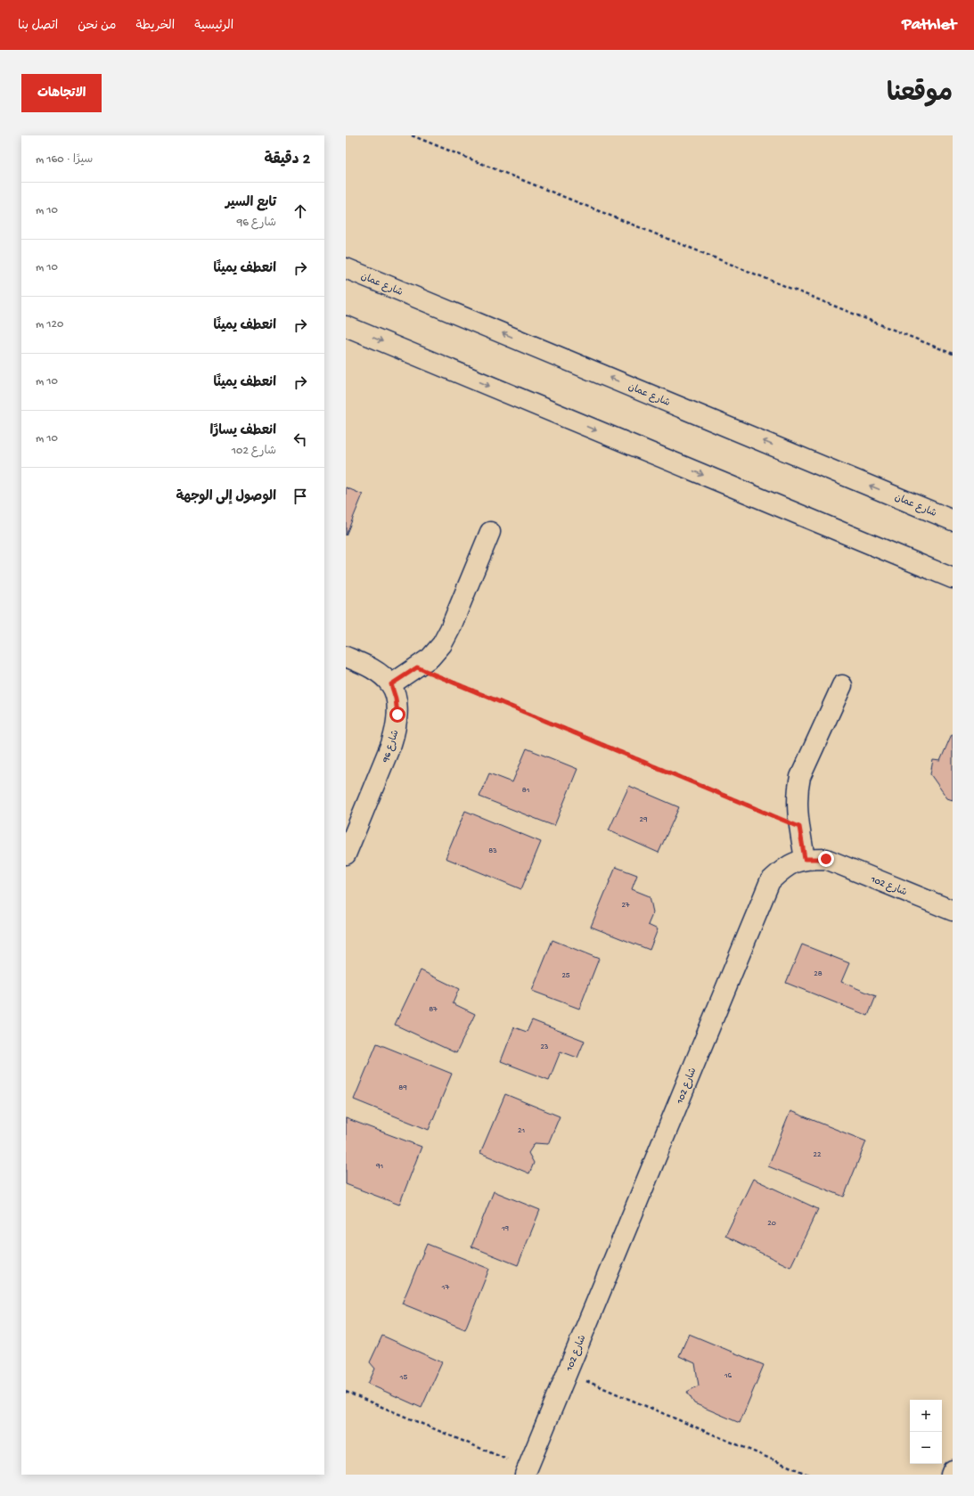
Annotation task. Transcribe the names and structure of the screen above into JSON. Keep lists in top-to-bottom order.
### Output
{
  "streets": {
    "main road": ["شارع عمان", "شارع 96", "شارع 102"]
  },
  "house_numbers": [
    "81",
    "29",
    "83",
    "27",
    "28",
    "25",
    "87",
    "23",
    "89",
    "21",
    "22",
    "91",
    "20",
    "19",
    "17",
    "16",
    "15"
  ],
  "page": {
    "header": "Pathlet",
    "nav": [
      "الرئيسية",
      "الخريطة",
      "من نحن",
      "اتصل بنا"
    ],
    "title": "موقعنا",
    "buttons": "الاتجاهات",
    "heading": ["2 دقيقة", "سيرًا · 160 m"],
    "list": [
      ["تابع السير", "شارع 96", "10 m"],
      ["انعطف يمينًا", "10 m"],
      ["انعطف يمينًا", "120 m"],
      ["انعطف يمينًا", "10 m"],
      ["انعطف يسارًا", "شارع 102", "10 m"],
      "الوصول إلى الوجهة"
    ],
    "map_buttons": ["+", "−"]
  }
}
